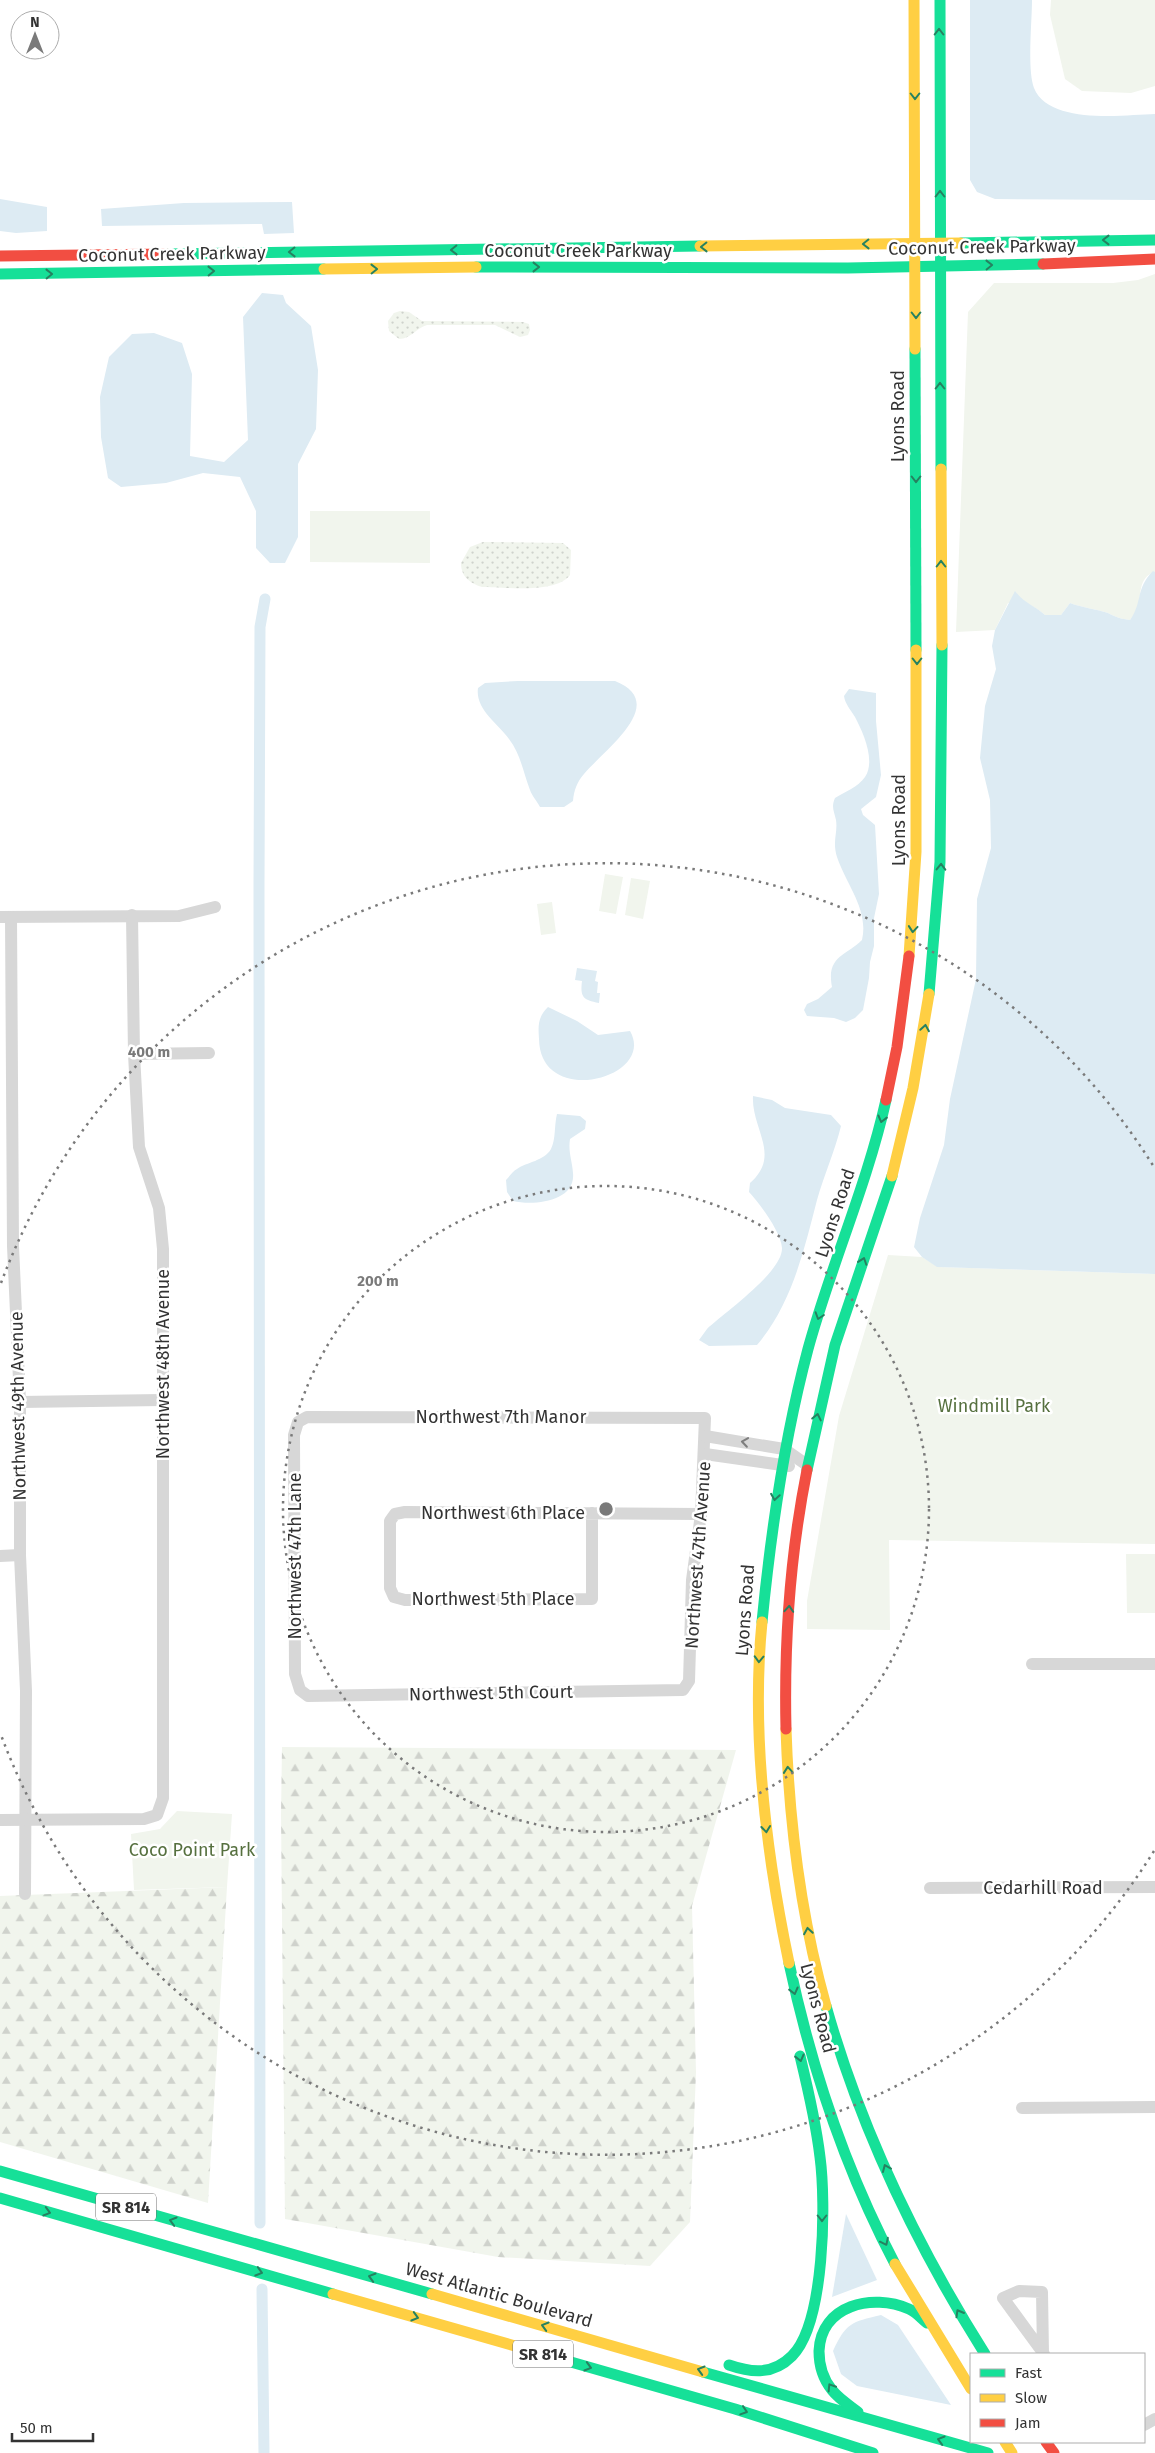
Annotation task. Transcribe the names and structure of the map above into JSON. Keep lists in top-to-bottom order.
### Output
{
  "streets": {
    "main road": [
      "Coconut Creek Parkway",
      "Lyons Road",
      "SR 814",
      "West Atlantic Boulevard"
    ],
    "street": [
      "Northwest 48th Avenue",
      "Northwest 49th Avenue",
      "Northwest 7th Manor",
      "Northwest 6th Place",
      "Northwest 47th Avenue",
      "Northwest 47th Lane",
      "Northwest 5th Place",
      "Northwest 5th Court",
      "Cedarhill Road"
    ]
  },
  "crossings": [
    ["Coconut Creek Parkway", "Lyons Road"],
    ["Northwest 48th Avenue", "Northwest 49th Avenue"],
    ["Northwest 7th Manor", "Northwest 47th Avenue"],
    ["Northwest 7th Manor", "Northwest 47th Lane"],
    ["Northwest 6th Place", "Northwest 47th Avenue"],
    ["Northwest 6th Place", "Northwest 5th Place"],
    ["Northwest 47th Avenue", "Northwest 5th Court"],
    ["Northwest 47th Lane", "Northwest 5th Court"]
  ],
  "parks": ["Windmill Park", "Coco Point Park"],
  "legend": ["Fast", "Slow", "Jam"],
  "scale_bar": "50 m",
  "north": "top",
  "rings": ["400 m", "200 m"]
}
